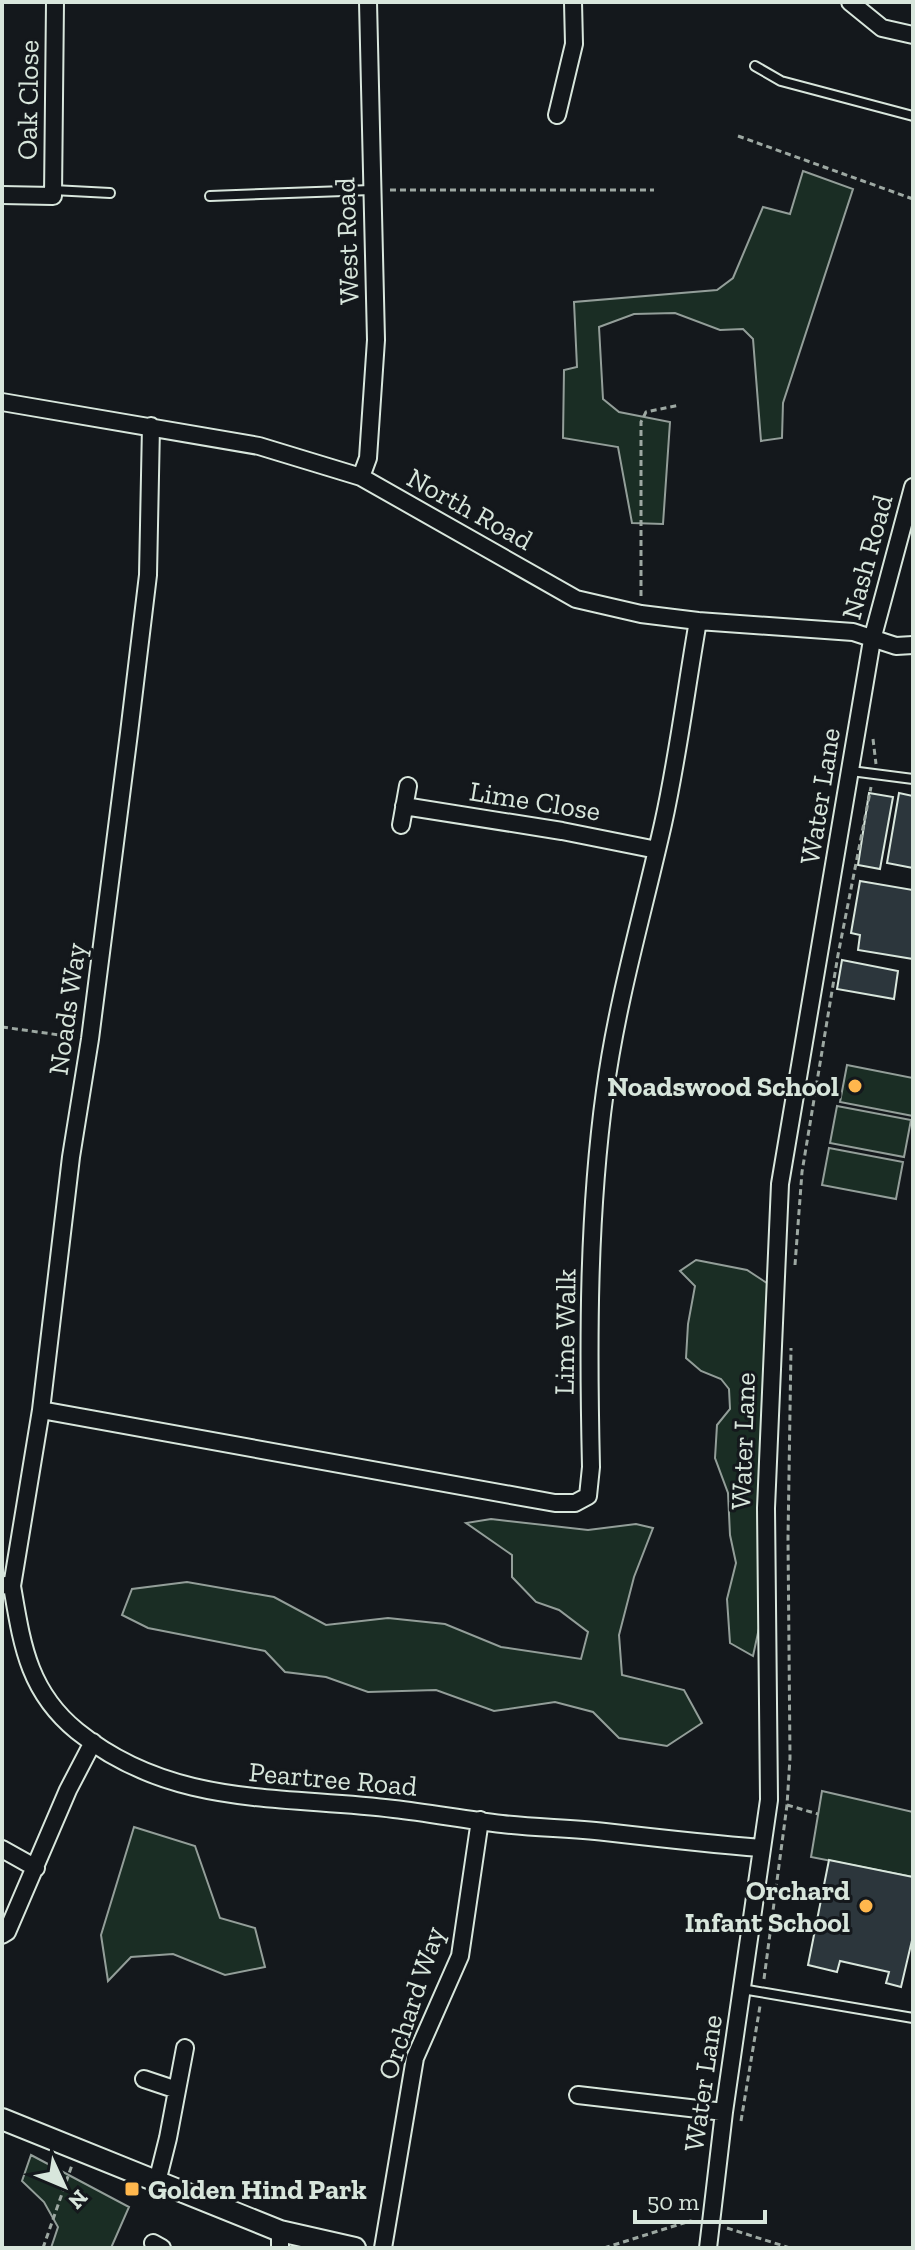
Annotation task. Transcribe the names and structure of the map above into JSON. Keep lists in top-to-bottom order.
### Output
{
  "streets": {
    "street": [
      "Oak Close",
      "West Road",
      "North Road",
      "Nash Road",
      "Water Lane",
      "Lime Close",
      "Noads Way",
      "Lime Walk",
      "Peartree Road",
      "Orchard Way"
    ]
  },
  "crossings": [
    ["West Road", "North Road"],
    ["North Road", "Nash Road"],
    ["North Road", "Water Lane"],
    ["North Road", "Noads Way"],
    ["North Road", "Lime Walk"],
    ["Nash Road", "Water Lane"],
    ["Water Lane", "Peartree Road"],
    ["Lime Close", "Lime Walk"],
    ["Noads Way", "Lime Walk"],
    ["Noads Way", "Peartree Road"],
    ["Peartree Road", "Orchard Way"]
  ],
  "places": {
    "other": ["Noadswood School", "Orchard Infant School"],
    "transit": ["Golden Hind Park"]
  },
  "scale_bar": "50 m",
  "north": "bottom right"
}
